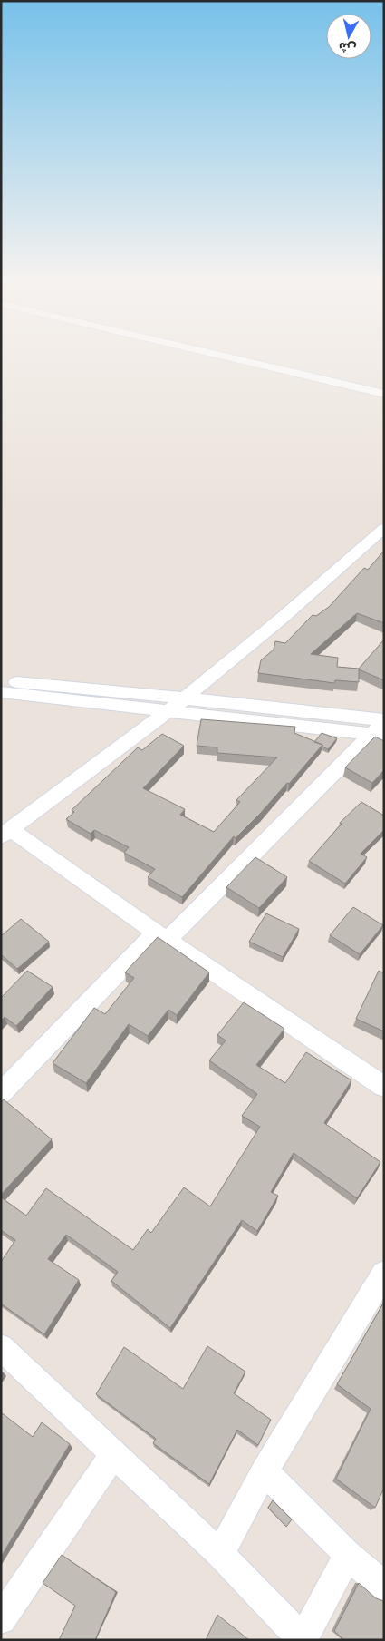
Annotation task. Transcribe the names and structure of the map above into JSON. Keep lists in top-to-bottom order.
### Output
{
  "north": "bottom"
}
